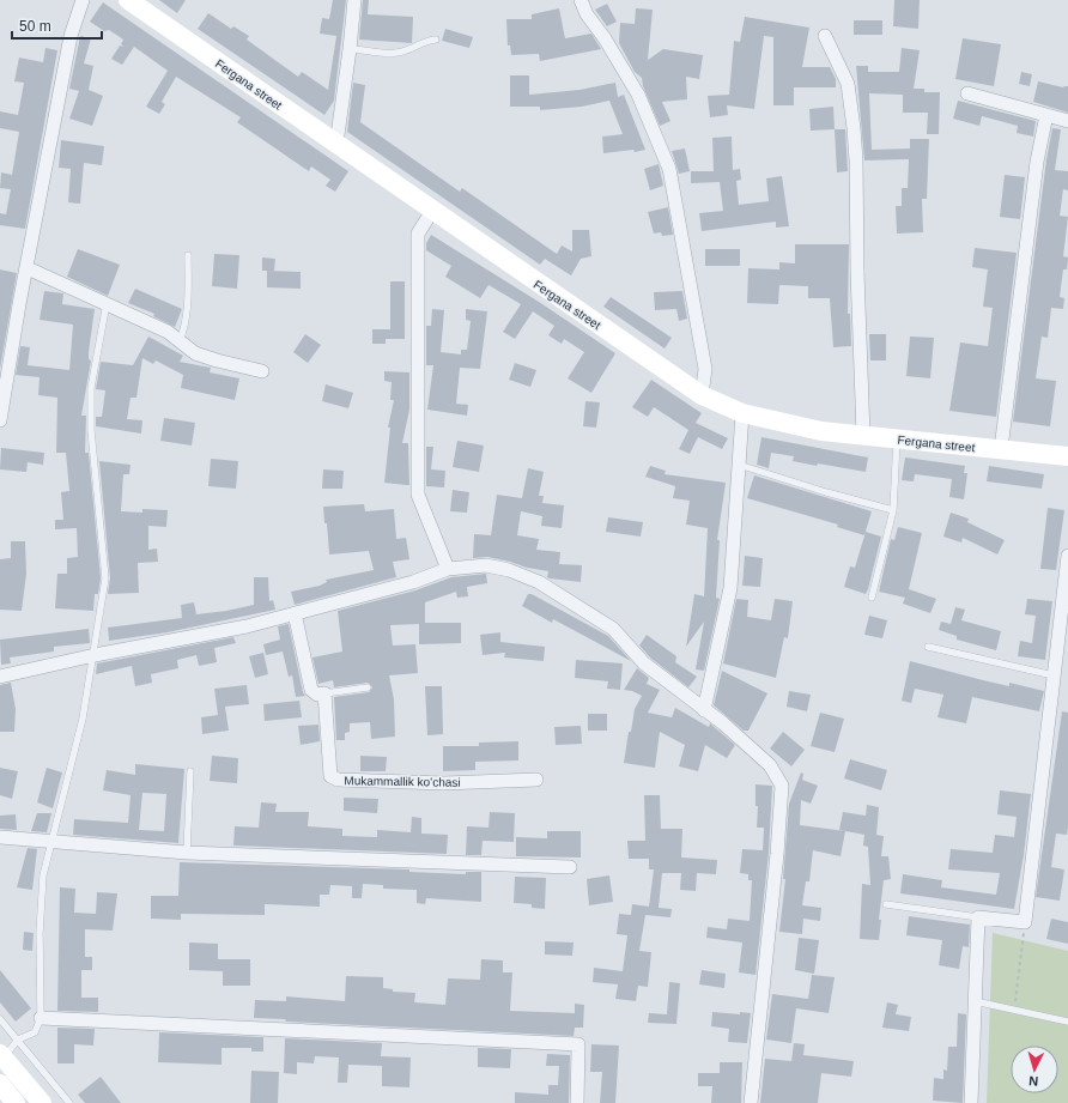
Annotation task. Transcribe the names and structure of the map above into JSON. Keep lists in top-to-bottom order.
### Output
{
  "streets": {
    "street": ["Fergana street", "Mukammallik koʻchasi"]
  },
  "scale_bar": "50 m",
  "north": "bottom"
}
